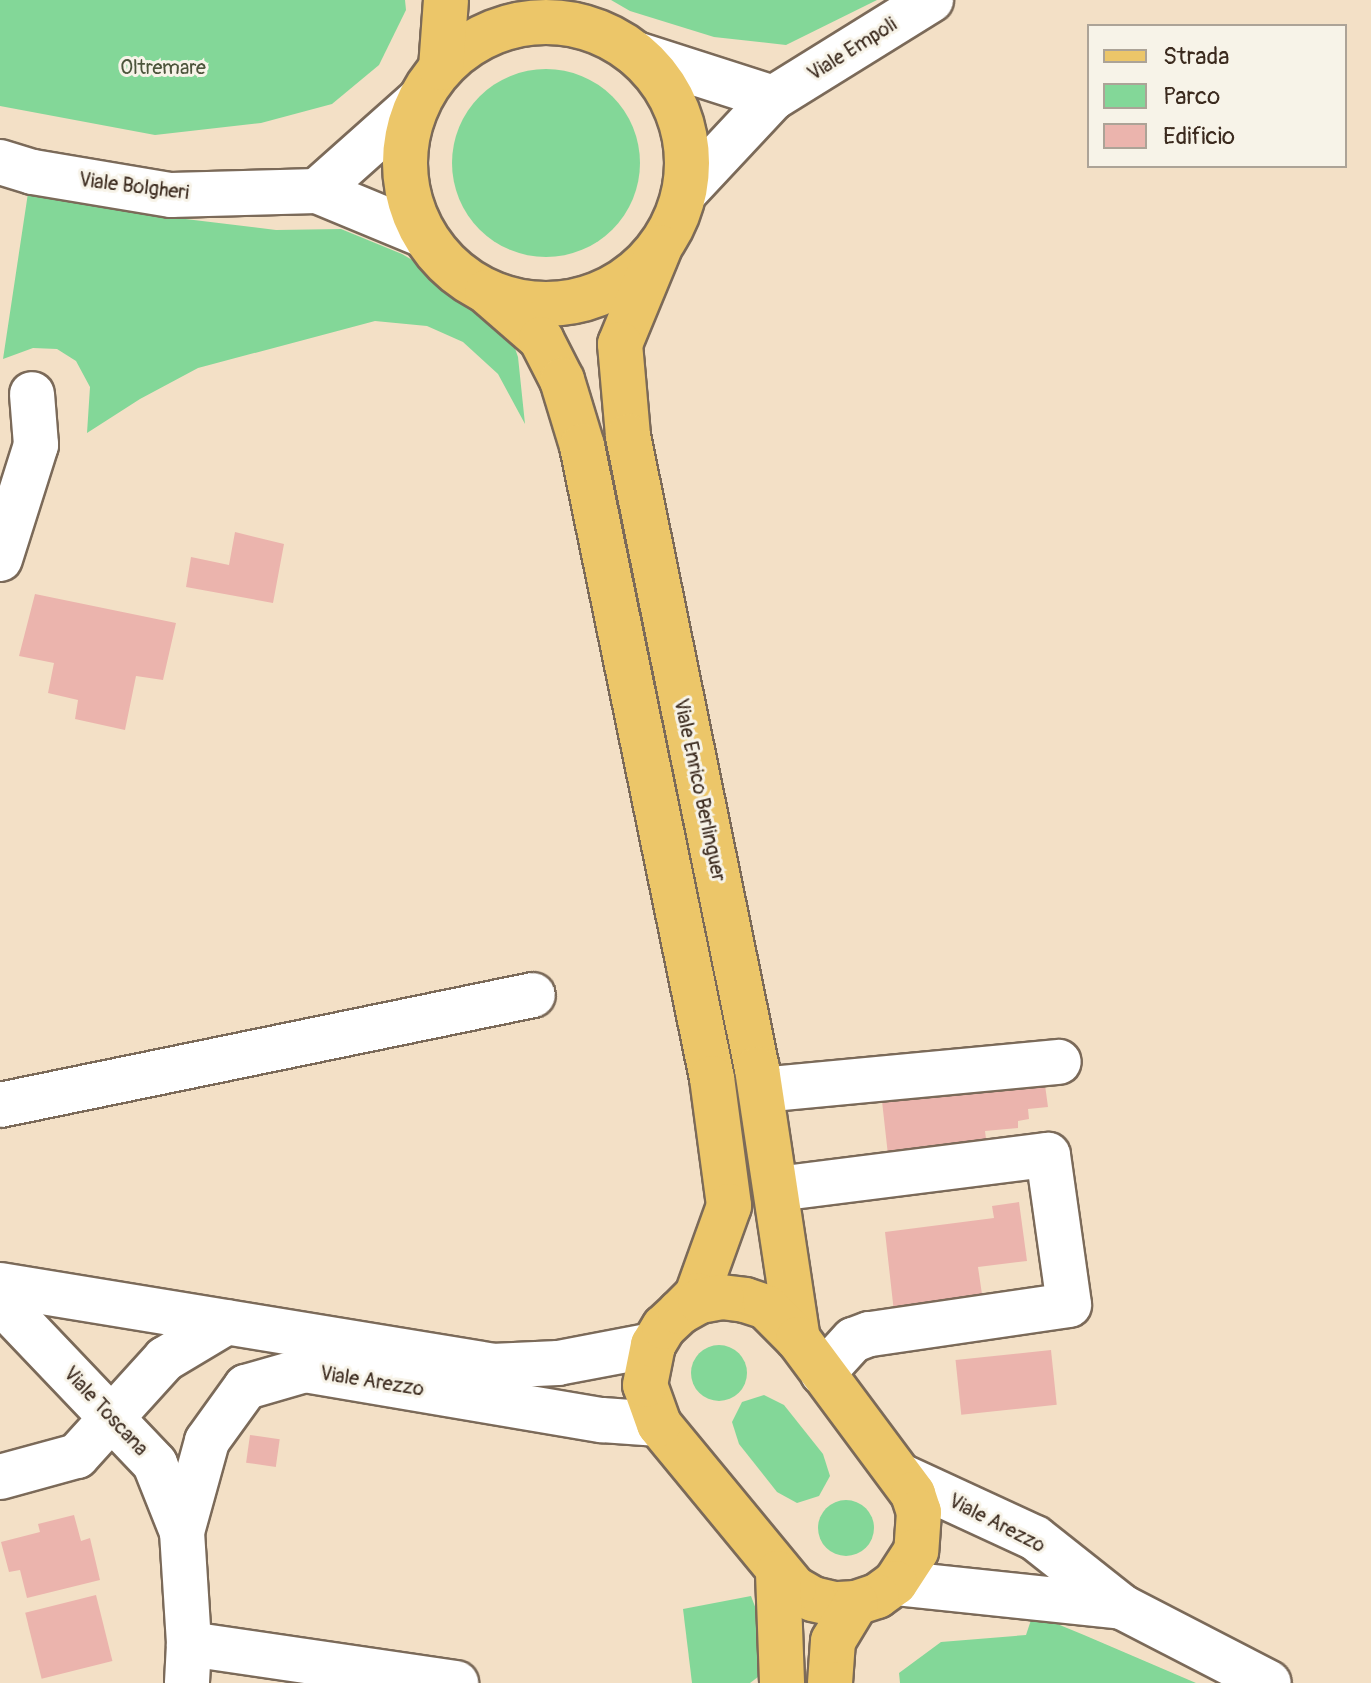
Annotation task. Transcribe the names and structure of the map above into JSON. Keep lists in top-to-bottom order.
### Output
{
  "streets": {
    "main road": ["Viale Enrico Berlinguer"],
    "street": [
      "Viale Empoli",
      "Viale Bolgheri",
      "Viale Arezzo",
      "Viale Toscana"
    ]
  },
  "crossings": [
    ["Viale Empoli", "Viale Bolgheri"],
    ["Viale Empoli", "Viale Enrico Berlinguer"],
    ["Viale Bolgheri", "Viale Enrico Berlinguer"],
    ["Viale Arezzo", "Viale Toscana"]
  ],
  "parks": ["Oltremare"],
  "legend": ["Strada", "Parco", "Edificio"]
}
